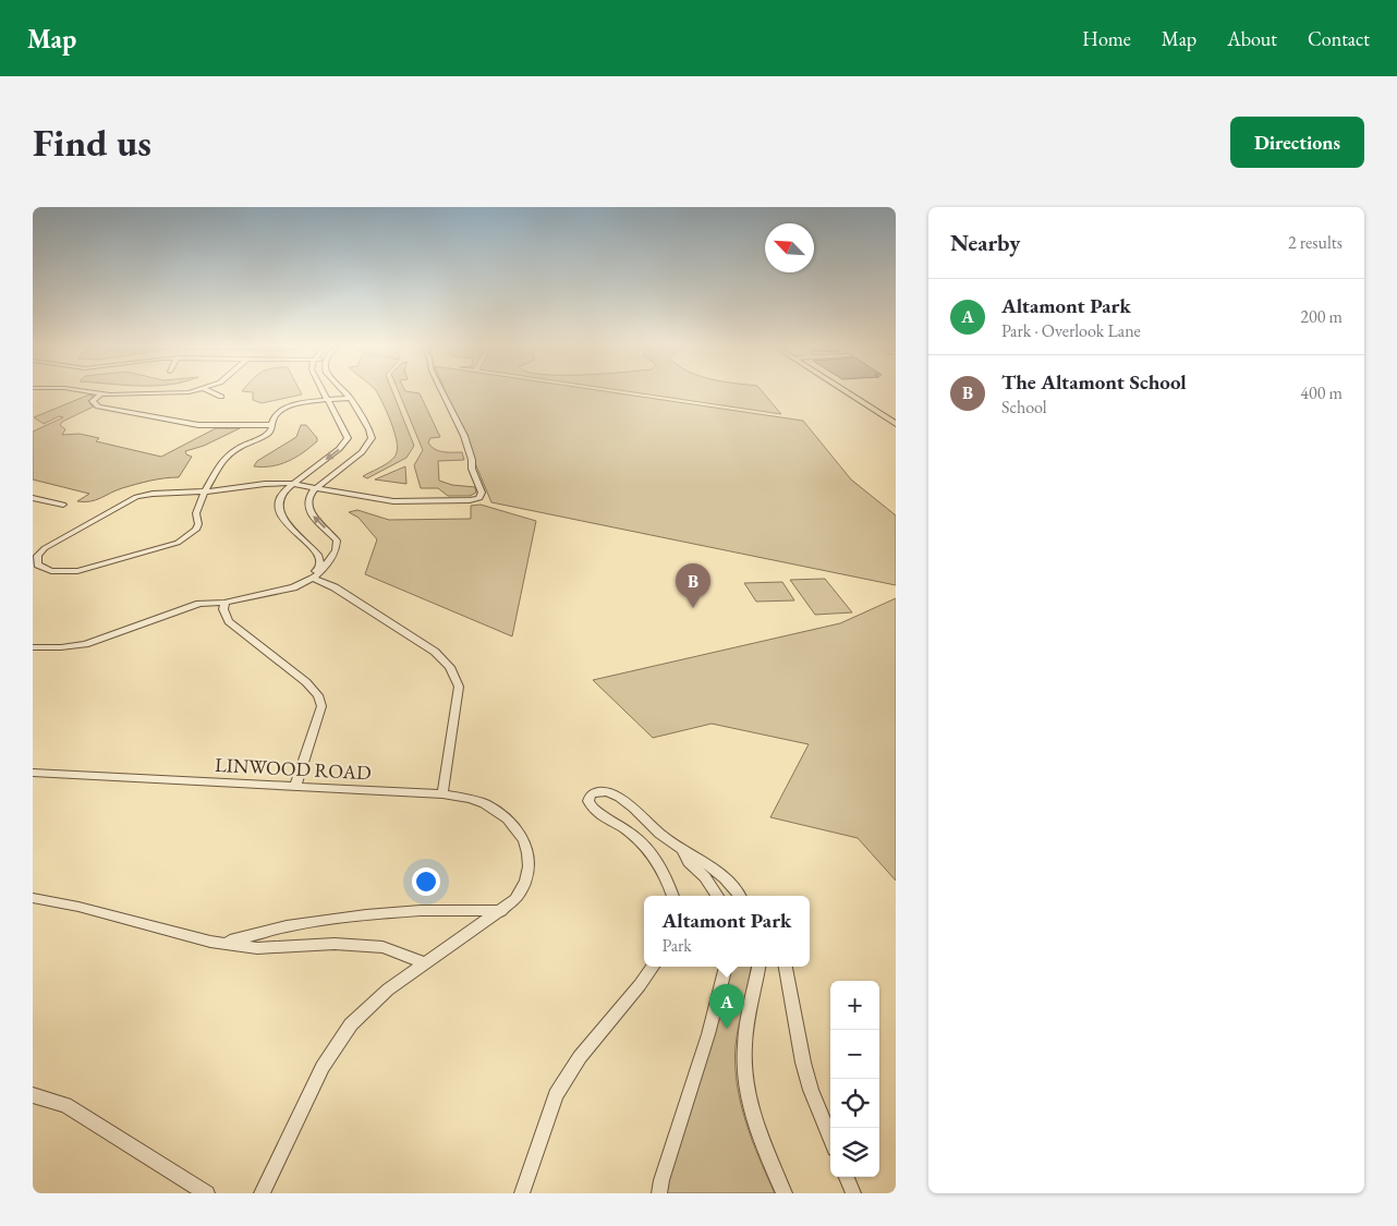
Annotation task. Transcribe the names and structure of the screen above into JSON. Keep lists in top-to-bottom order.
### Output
{
  "streets": {
    "street": ["LINWOOD ROAD"]
  },
  "north": "top left",
  "page": {
    "header": "Map",
    "nav": [
      "Home",
      "Map",
      "About",
      "Contact"
    ],
    "buttons": "Directions",
    "title": "Find us",
    "heading": ["Nearby", "2 results"],
    "list": [
      {
        "mark": "A",
        "name": "Altamont Park",
        "note": "Park · Overlook Lane",
        "value": "200 m"
      },
      {
        "mark": "B",
        "name": "The Altamont School",
        "note": "School",
        "value": "400 m"
      }
    ],
    "pins": ["B", "A"],
    "popup": ["Altamont Park", "Park"],
    "map_buttons": ["+", "−"]
  }
}
